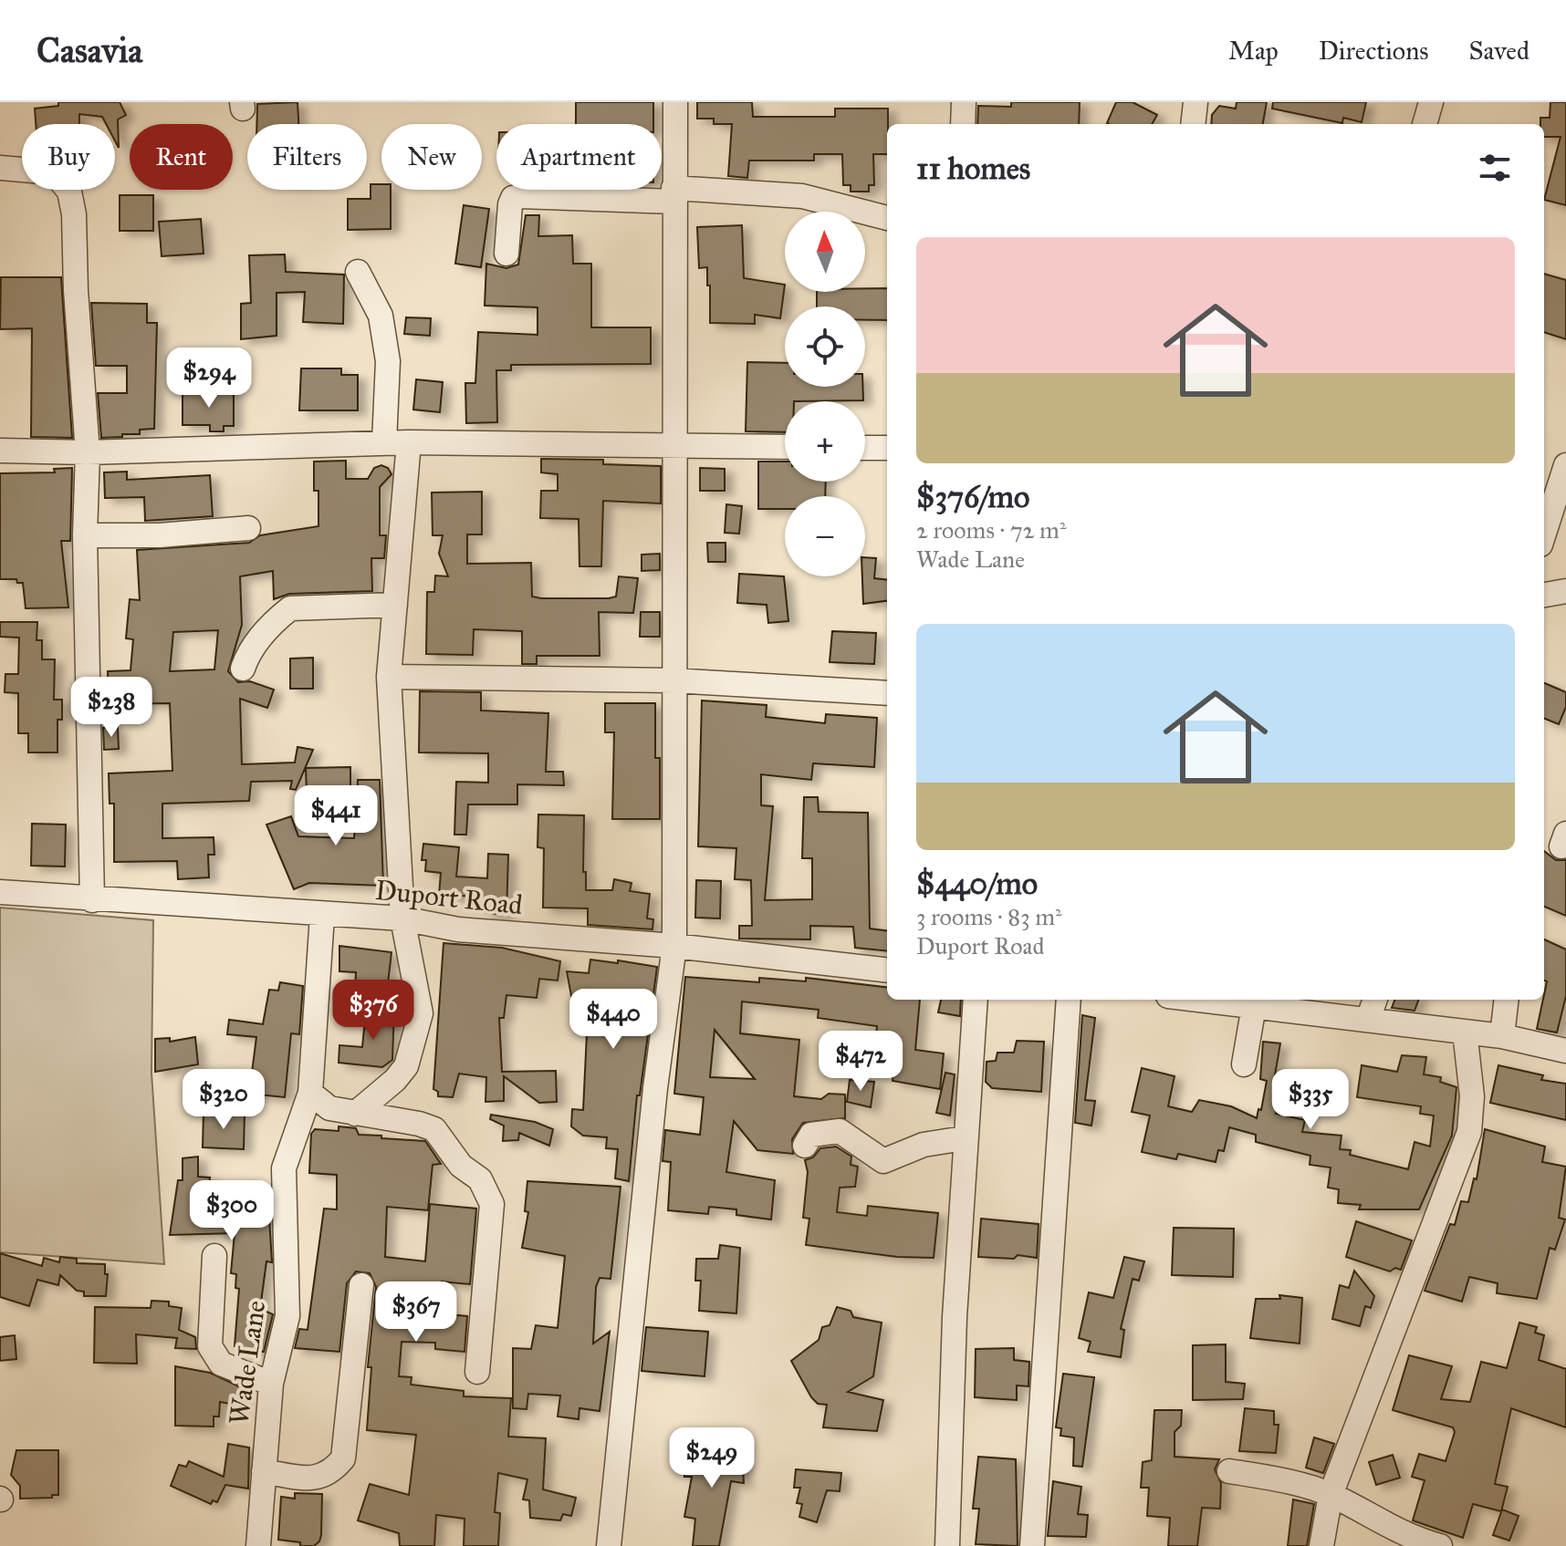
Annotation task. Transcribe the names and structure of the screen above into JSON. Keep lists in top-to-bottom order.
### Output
{
  "streets": {
    "street": ["Duport Road", "Wade Lane"]
  },
  "crossings": [
    ["Duport Road", "Wade Lane"]
  ],
  "north": "top",
  "page": {
    "header": "Casavia",
    "nav": ["Map", "Directions", "Saved"],
    "chip": [
      "Buy",
      "Rent",
      "Filters",
      "New",
      "Apartment"
    ],
    "heading": "11 homes",
    "map_buttons": ["+", "−"],
    "list": [
      {
        "name": "$376/mo",
        "note": "2 rooms · 72 m² · Wade Lane"
      },
      {
        "name": "$440/mo",
        "note": "3 rooms · 83 m² · Duport Road"
      }
    ],
    "price": [
      "$294",
      "$238",
      "$441",
      "$376",
      "$440",
      "$472",
      "$320",
      "$335",
      "$300",
      "$367",
      "$249"
    ]
  }
}
